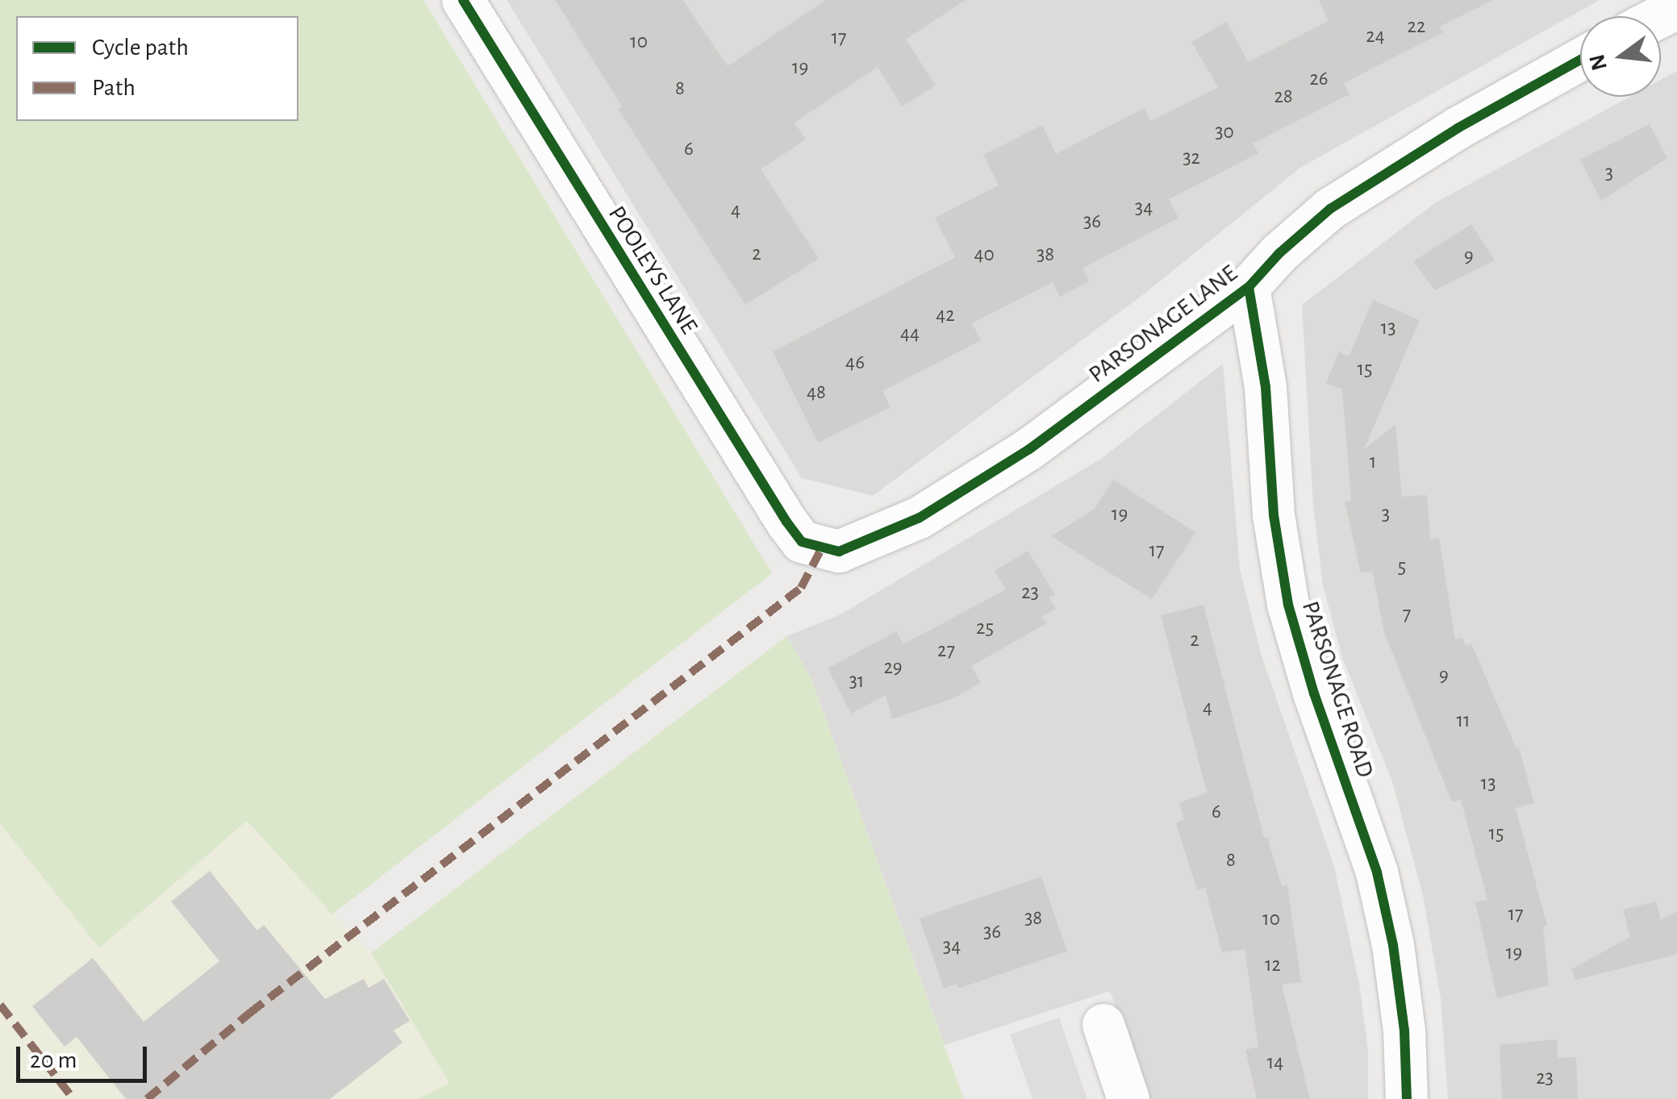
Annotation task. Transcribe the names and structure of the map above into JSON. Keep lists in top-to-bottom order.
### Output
{
  "streets": {
    "street": ["POOLEYS LANE", "PARSONAGE LANE", "PARSONAGE ROAD"]
  },
  "crossings": [
    ["POOLEYS LANE", "PARSONAGE LANE"],
    ["PARSONAGE LANE", "PARSONAGE ROAD"]
  ],
  "house_numbers": [
    "22",
    "24",
    "17",
    "10",
    "19",
    "26",
    "8",
    "28",
    "30",
    "6",
    "32",
    "3",
    "34",
    "4",
    "36",
    "2",
    "40",
    "38",
    "9",
    "42",
    "13",
    "44",
    "46",
    "15",
    "48",
    "1",
    "19",
    "3",
    "17",
    "5",
    "23",
    "7",
    "25",
    "2",
    "27",
    "29",
    "9",
    "31",
    "4",
    "11",
    "13",
    "6",
    "15",
    "8",
    "17",
    "38",
    "10",
    "36",
    "34",
    "19",
    "12",
    "14",
    "23"
  ],
  "legend": ["Cycle path", "Path"],
  "scale_bar": "20 m",
  "north": "left"
}
